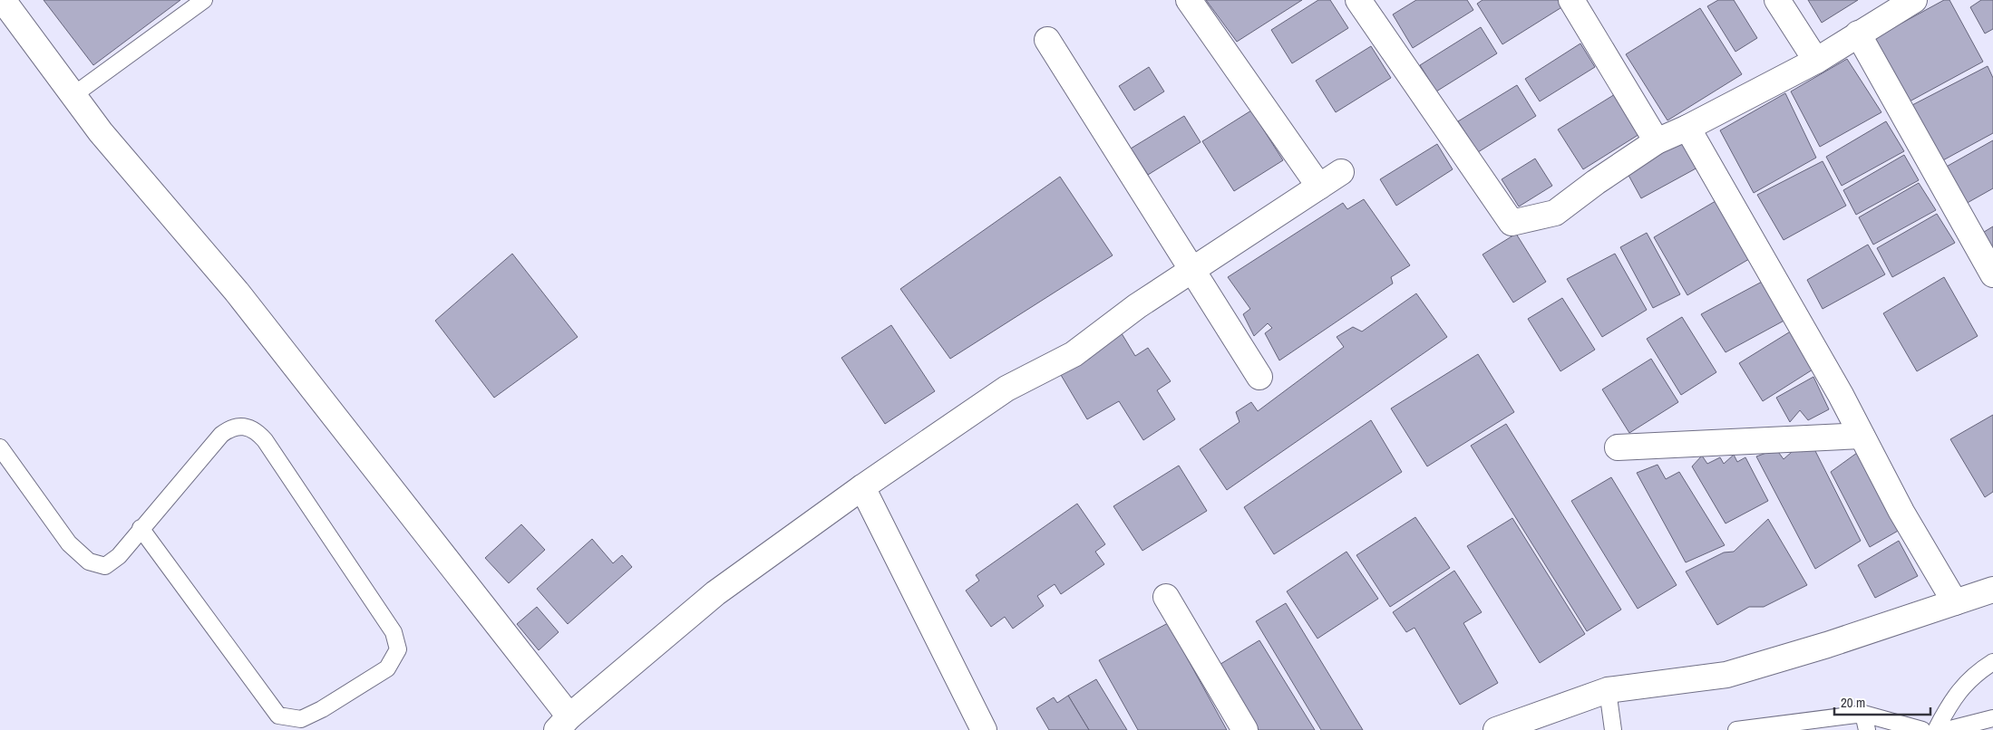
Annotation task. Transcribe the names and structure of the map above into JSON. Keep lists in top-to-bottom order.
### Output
{
  "scale_bar": "20 m"
}
